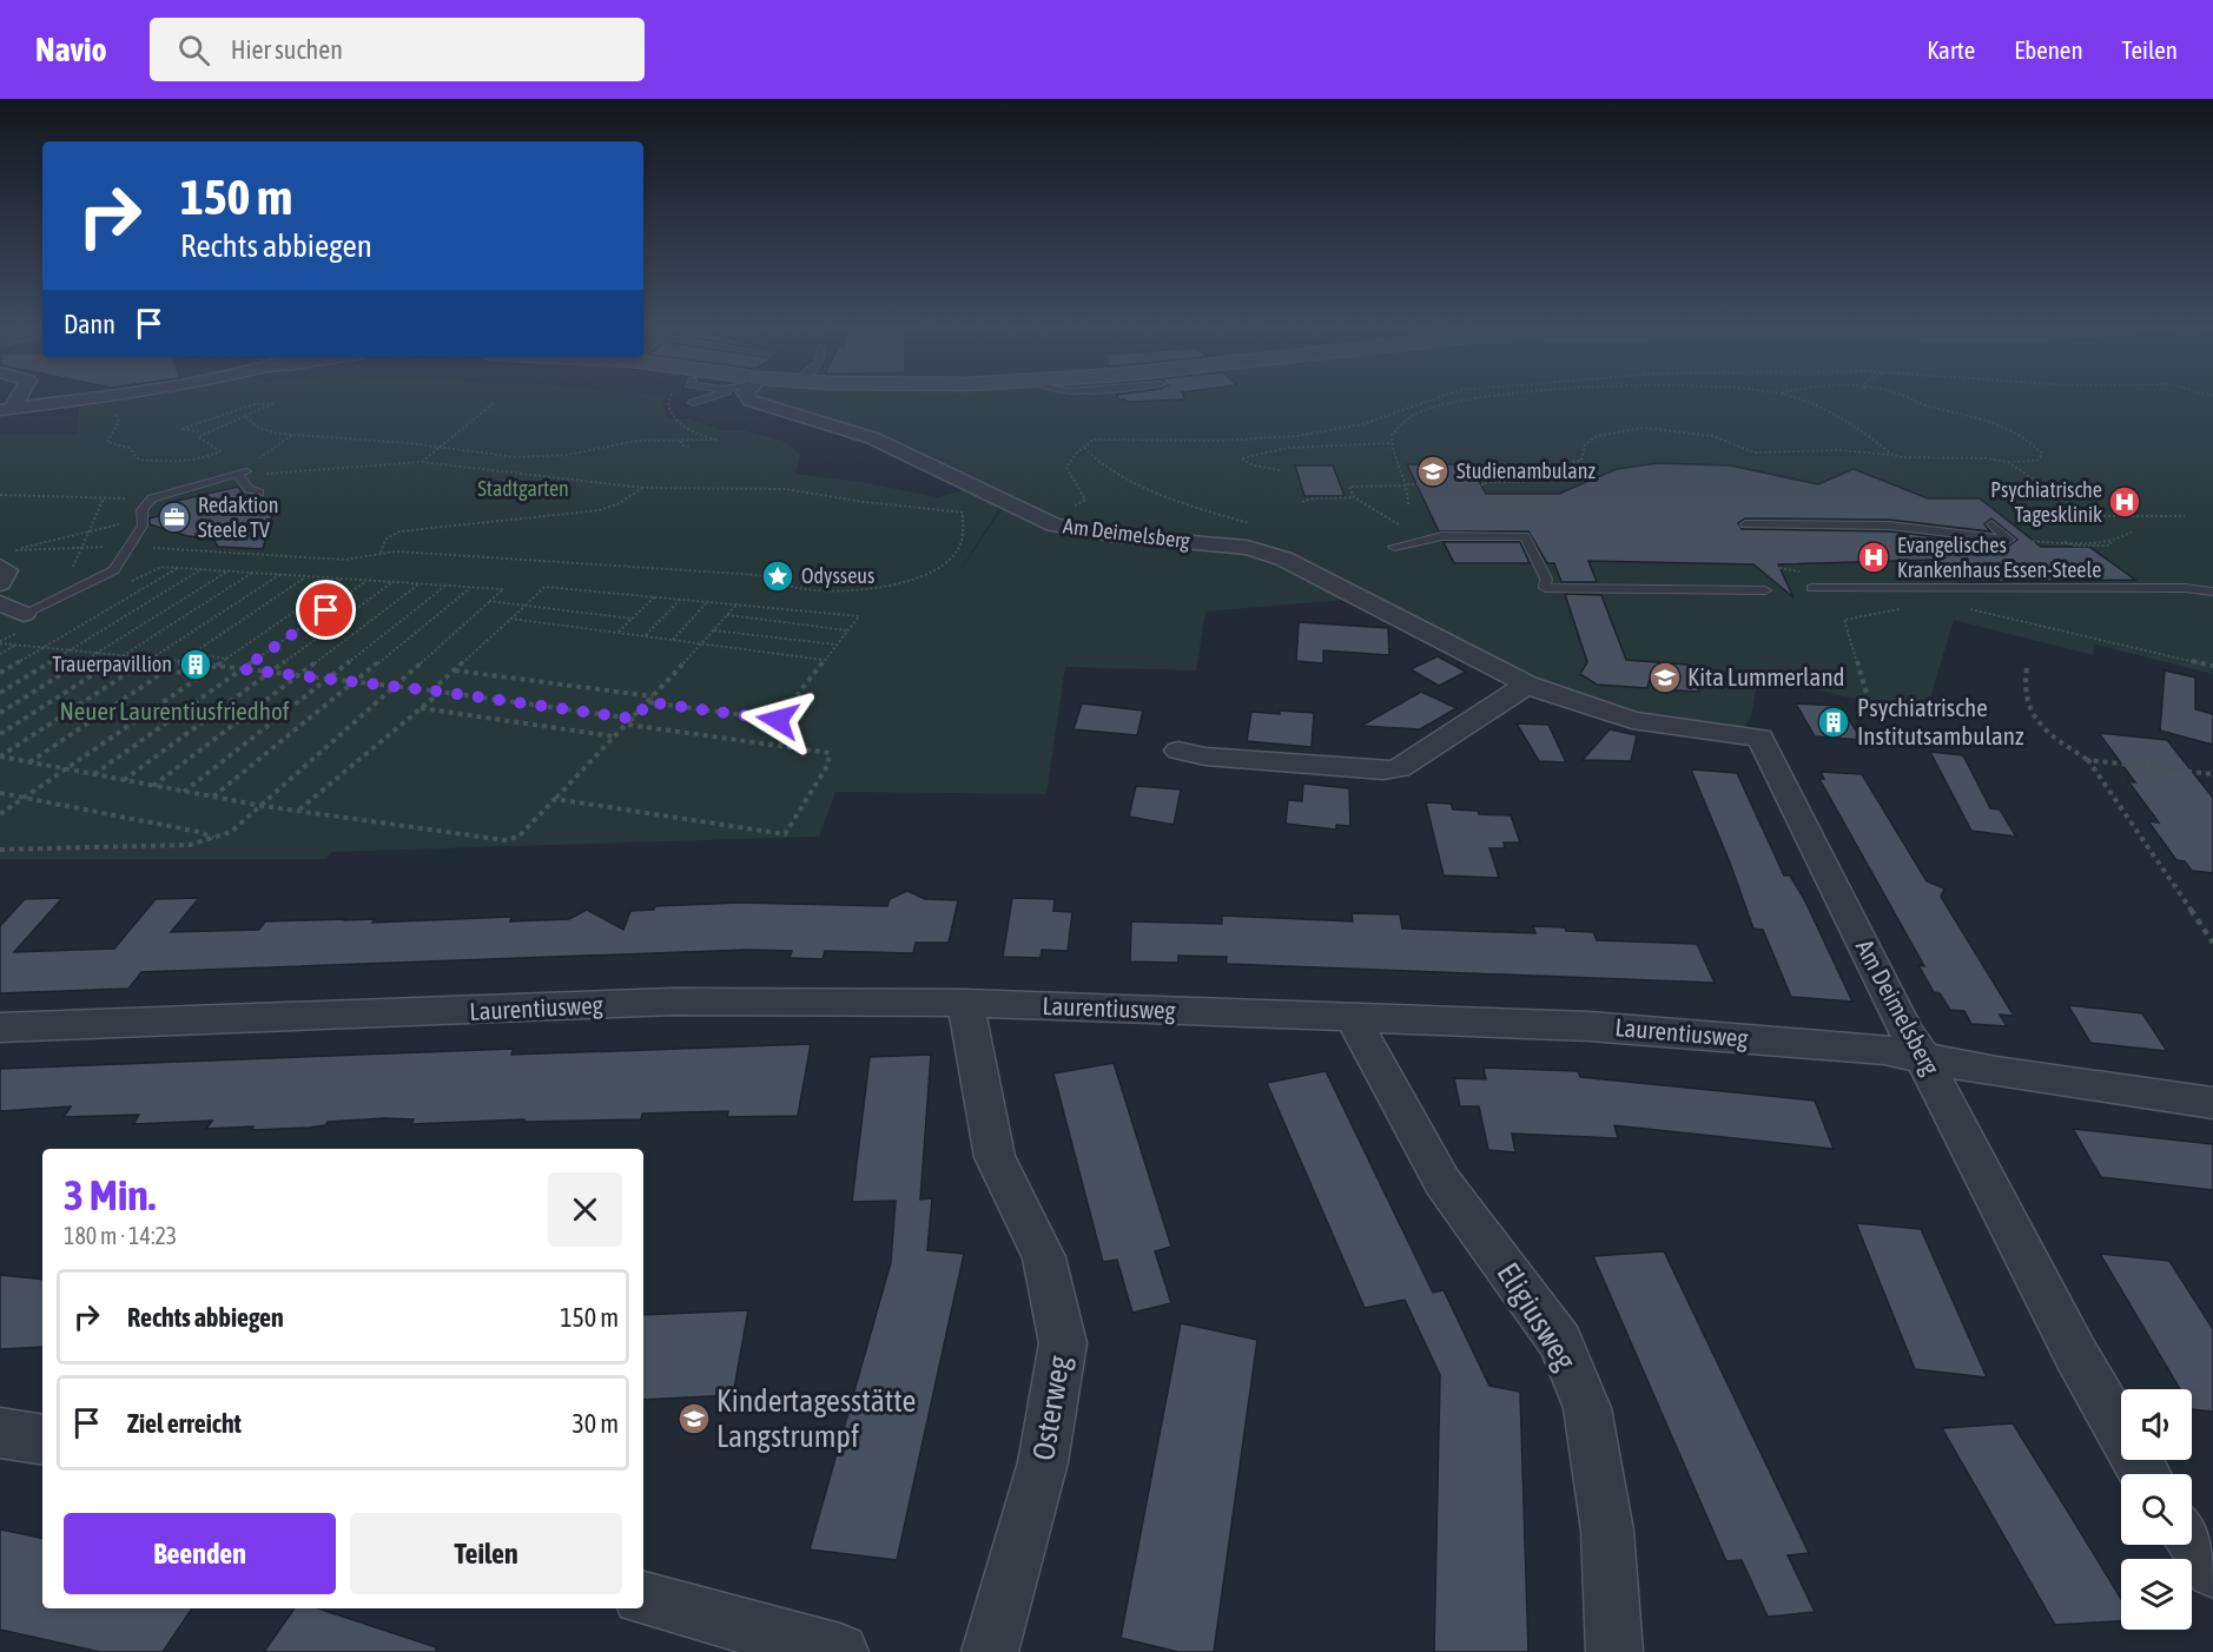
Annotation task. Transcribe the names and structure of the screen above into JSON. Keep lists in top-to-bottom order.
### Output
{
  "streets": {
    "street": [
      "Am Deimelsberg",
      "Laurentiusweg",
      "Eligiusweg",
      "Osterweg"
    ]
  },
  "crossings": [
    ["Am Deimelsberg", "Laurentiusweg"],
    ["Laurentiusweg", "Eligiusweg"],
    ["Laurentiusweg", "Osterweg"]
  ],
  "parks": ["Stadtgarten", "Neuer Laurentiusfriedhof"],
  "places": {
    "school or university": ["Studienambulanz", "Kita Lummerland", "Kindertagesstätte Langstrumpf"],
    "hospital": ["Psychiatrische Tagesklinik", "Evangelisches Krankenhaus Essen-Steele"],
    "office": ["Redaktion Steele TV"],
    "place": ["Odysseus"],
    "building": ["Trauerpavillion", "Psychiatrische Institutsambulanz"]
  },
  "page": {
    "header": "Navio",
    "search": "Hier suchen",
    "nav": ["Karte", "Ebenen", "Teilen"],
    "turn": ["150 m", "Rechts abbiegen"],
    "then": "Dann",
    "heading": ["3 Min.", "180 m · 14:23"],
    "list": [
      {
        "name": "Rechts abbiegen",
        "value": "150 m"
      },
      {
        "name": "Ziel erreicht",
        "value": "30 m"
      }
    ],
    "buttons": ["Beenden", "Teilen"]
  }
}
